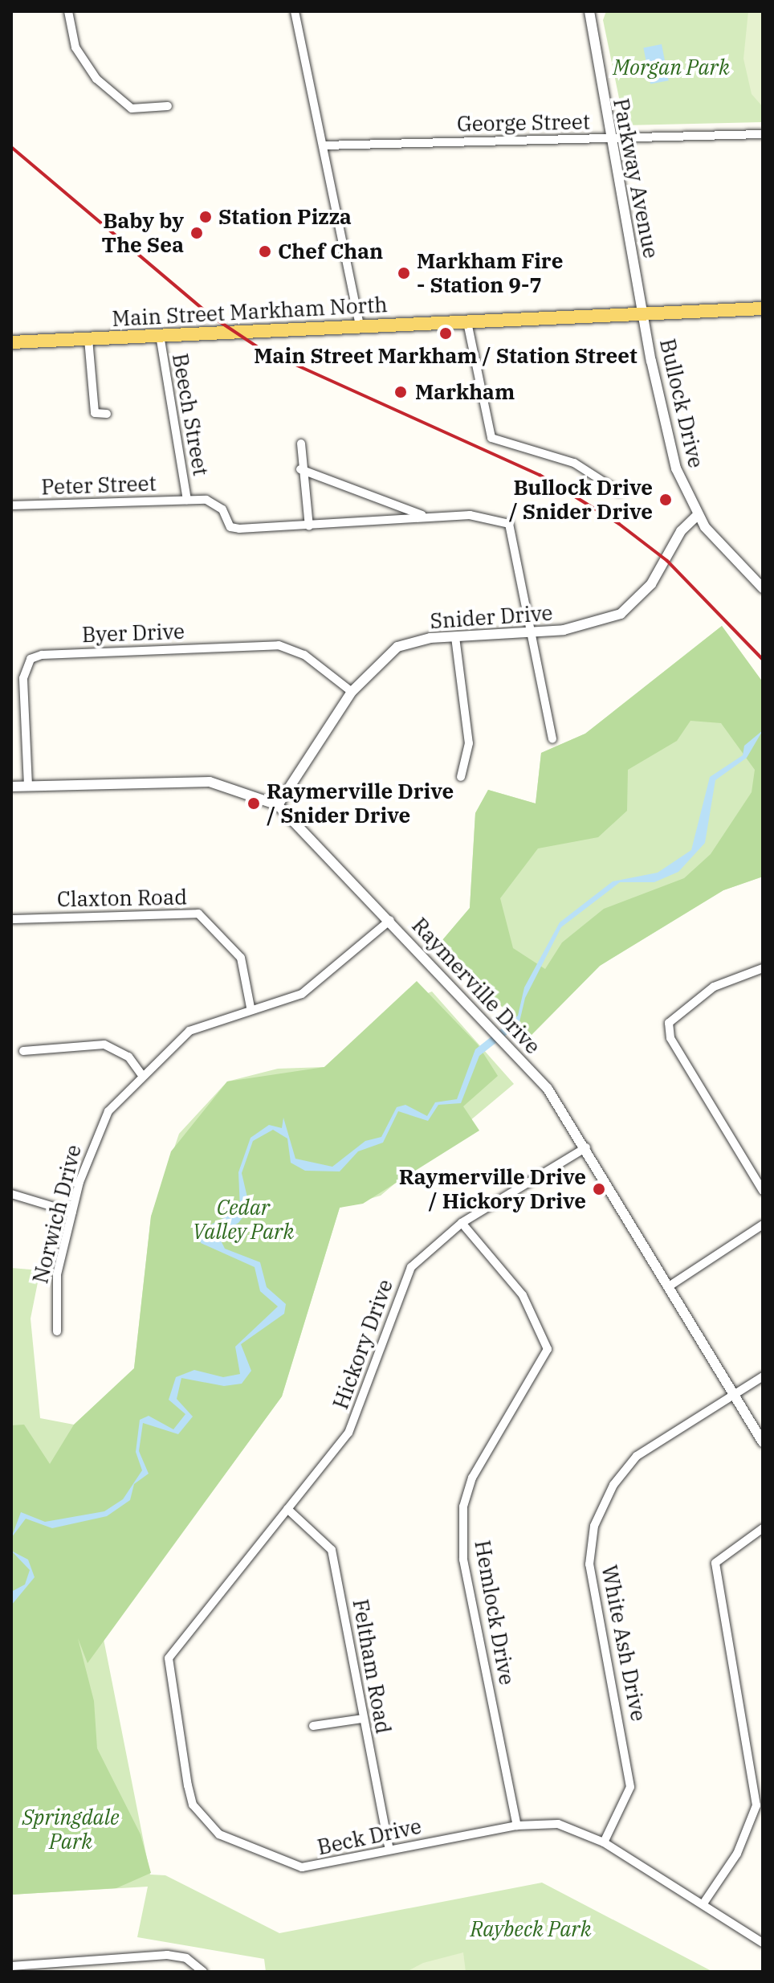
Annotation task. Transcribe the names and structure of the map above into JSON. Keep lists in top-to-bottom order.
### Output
{
  "streets": {
    "main road": ["Main Street Markham North"],
    "street": [
      "George Street",
      "Parkway Avenue",
      "Bullock Drive",
      "Beech Street",
      "Peter Street",
      "Snider Drive",
      "Byer Drive",
      "Claxton Road",
      "Raymerville Drive",
      "Norwich Drive",
      "Hickory Drive",
      "Hemlock Drive",
      "White Ash Drive",
      "Feltham Road",
      "Beck Drive"
    ]
  },
  "crossings": [
    ["George Street", "Parkway Avenue"],
    ["Parkway Avenue", "Main Street Markham North"],
    ["Parkway Avenue", "Bullock Drive"],
    ["Main Street Markham North", "Bullock Drive"],
    ["Main Street Markham North", "Beech Street"],
    ["Bullock Drive", "Snider Drive"],
    ["Beech Street", "Peter Street"],
    ["Snider Drive", "Byer Drive"],
    ["Snider Drive", "Raymerville Drive"],
    ["Byer Drive", "Raymerville Drive"],
    ["Claxton Road", "Norwich Drive"],
    ["Raymerville Drive", "Norwich Drive"],
    ["Raymerville Drive", "Hickory Drive"],
    ["Raymerville Drive", "White Ash Drive"],
    ["Hickory Drive", "Hemlock Drive"],
    ["Hickory Drive", "Feltham Road"],
    ["Hickory Drive", "Beck Drive"],
    ["Hemlock Drive", "Beck Drive"],
    ["White Ash Drive", "Beck Drive"],
    ["Feltham Road", "Beck Drive"]
  ],
  "parks": [
    "Morgan Park",
    "Cedar Valley Park",
    "Springdale Park",
    "Raybeck Park"
  ],
  "places": [
    "Station Pizza",
    "Baby by The Sea",
    "Chef Chan",
    "Markham Fire - Station 9-7",
    "Main Street Markham / Station Street",
    "Markham",
    "Bullock Drive / Snider Drive",
    "Raymerville Drive / Snider Drive",
    "Raymerville Drive / Hickory Drive"
  ]
}
